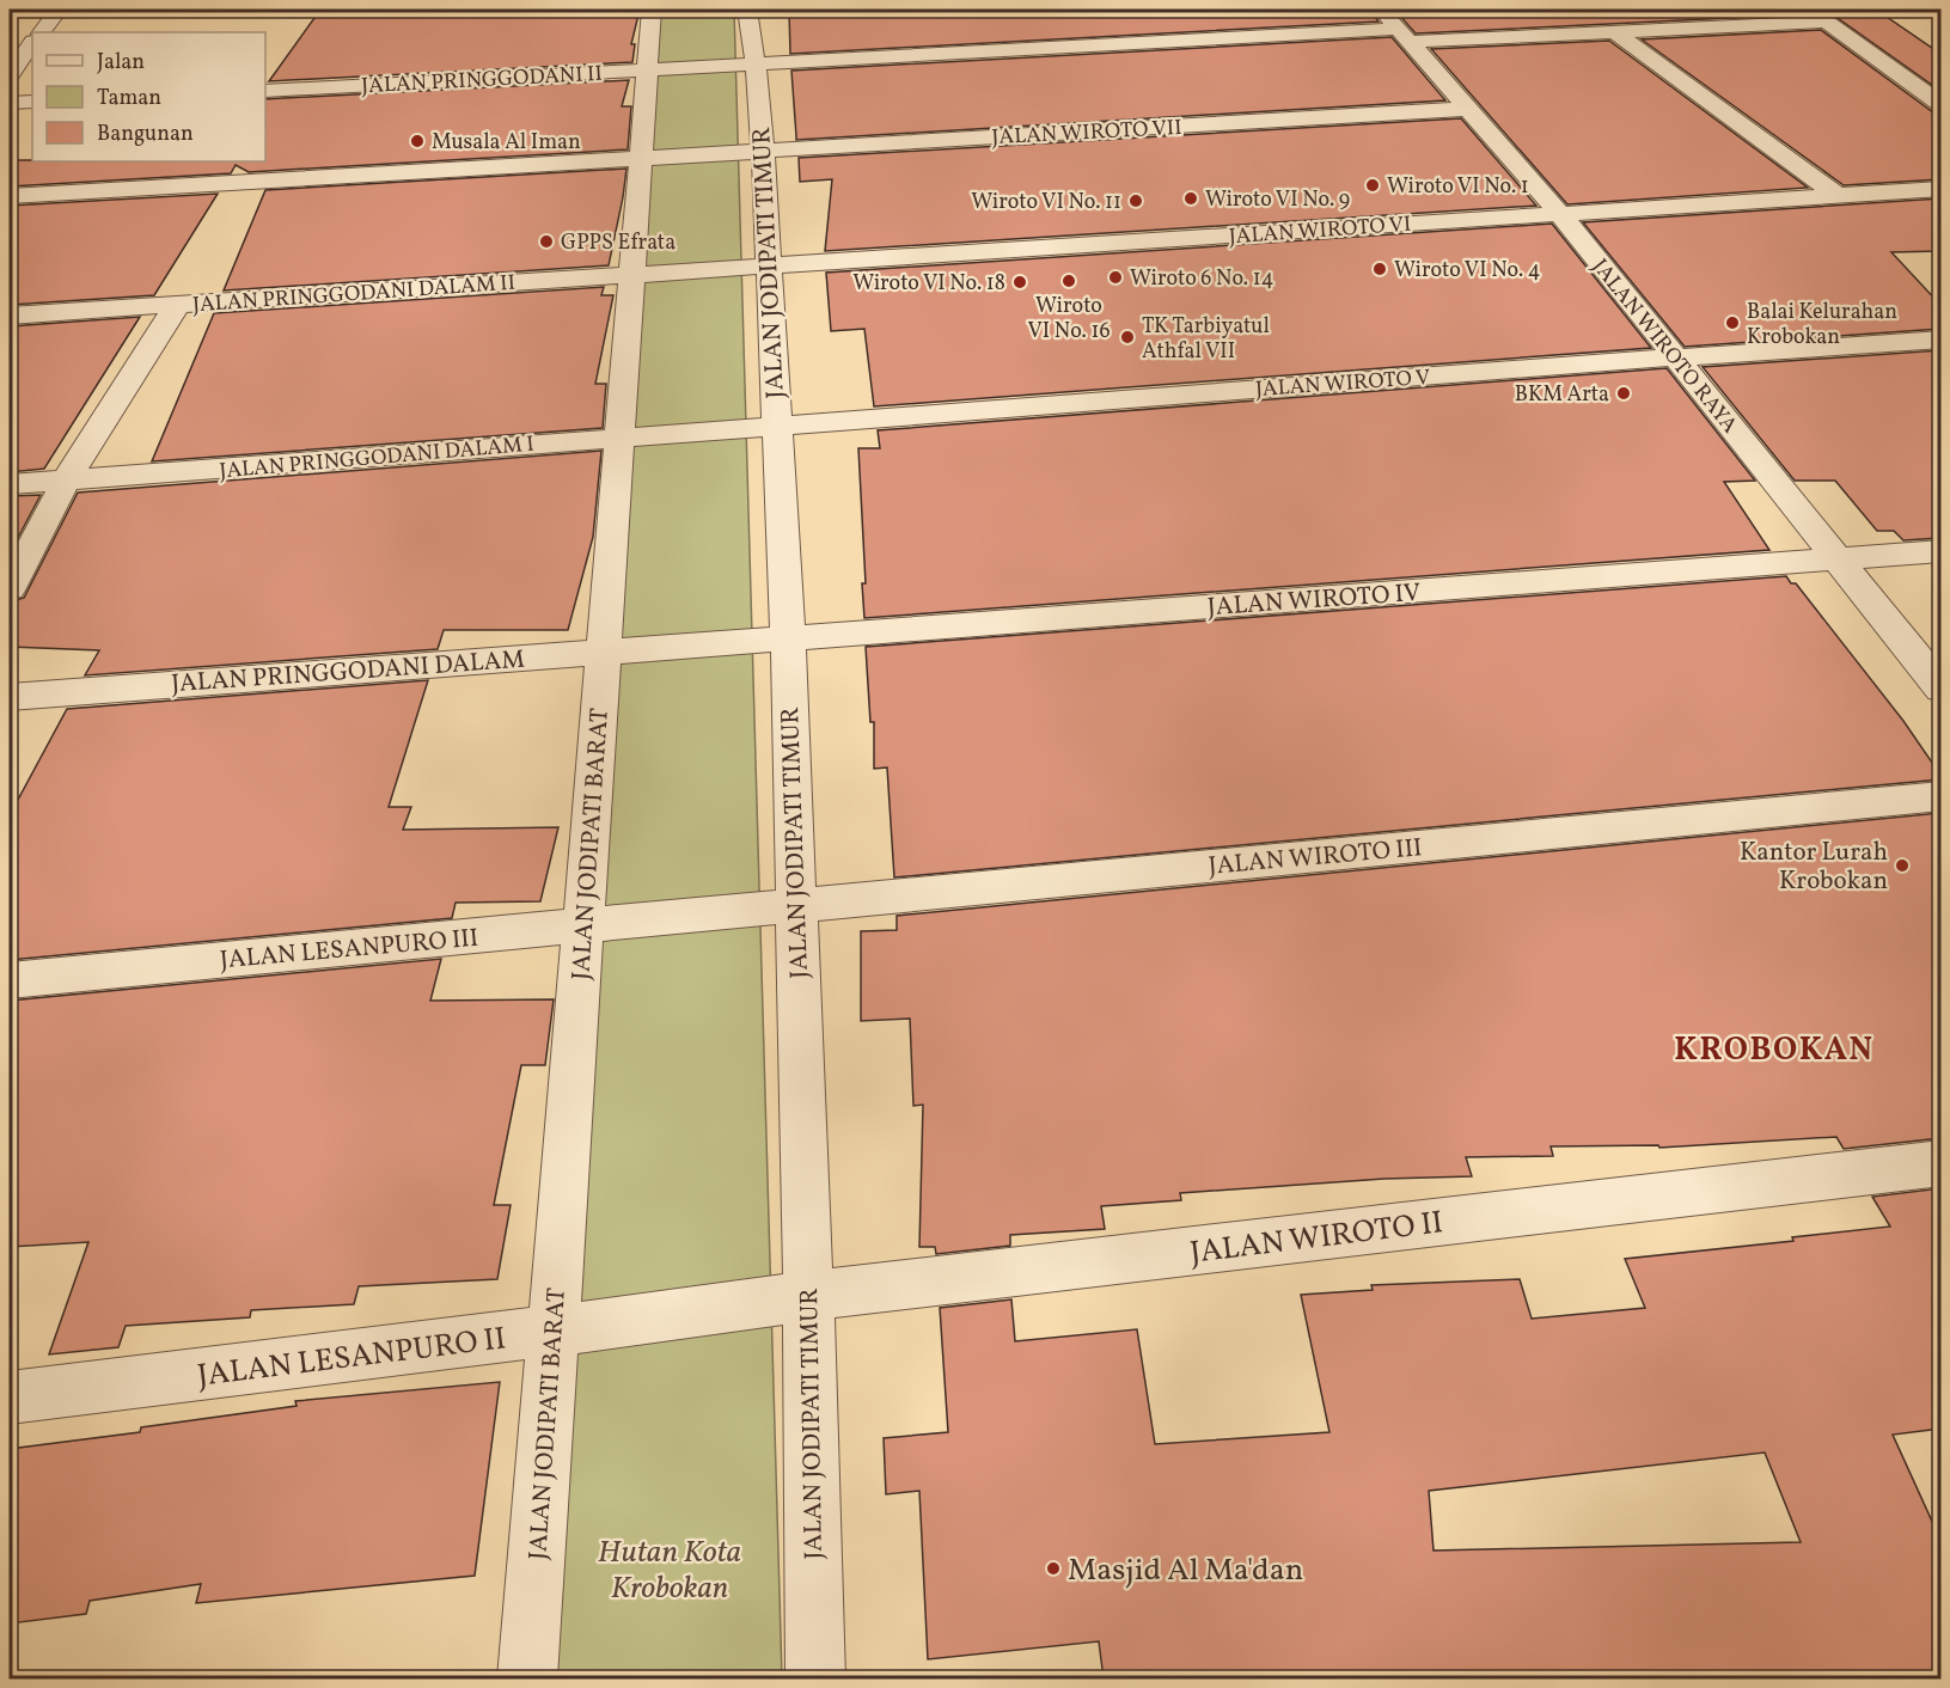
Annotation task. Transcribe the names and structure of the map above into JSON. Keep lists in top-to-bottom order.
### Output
{
  "streets": {
    "street": [
      "JALAN PRINGGODANI II",
      "JALAN WIROTO VII",
      "JALAN WIROTO VI",
      "JALAN JODIPATI TIMUR",
      "JALAN PRINGGODANI DALAM II",
      "JALAN WIROTO RAYA",
      "JALAN WIROTO V",
      "JALAN PRINGGODANI DALAM I",
      "JALAN WIROTO IV",
      "JALAN PRINGGODANI DALAM",
      "JALAN JODIPATI BARAT",
      "JALAN WIROTO III",
      "JALAN LESANPURO III",
      "JALAN WIROTO II",
      "JALAN LESANPURO II"
    ]
  },
  "crossings": [
    ["JALAN PRINGGODANI II", "JALAN JODIPATI TIMUR"],
    ["JALAN PRINGGODANI II", "JALAN WIROTO RAYA"],
    ["JALAN PRINGGODANI II", "JALAN JODIPATI BARAT"],
    ["JALAN WIROTO VII", "JALAN JODIPATI TIMUR"],
    ["JALAN WIROTO VII", "JALAN WIROTO RAYA"],
    ["JALAN WIROTO VII", "JALAN JODIPATI BARAT"],
    ["JALAN WIROTO VI", "JALAN JODIPATI TIMUR"],
    ["JALAN WIROTO VI", "JALAN PRINGGODANI DALAM II"],
    ["JALAN WIROTO VI", "JALAN WIROTO RAYA"],
    ["JALAN JODIPATI TIMUR", "JALAN WIROTO V"],
    ["JALAN JODIPATI TIMUR", "JALAN PRINGGODANI DALAM I"],
    ["JALAN JODIPATI TIMUR", "JALAN WIROTO IV"],
    ["JALAN JODIPATI TIMUR", "JALAN WIROTO III"],
    ["JALAN JODIPATI TIMUR", "JALAN WIROTO II"],
    ["JALAN PRINGGODANI DALAM II", "JALAN JODIPATI BARAT"],
    ["JALAN WIROTO RAYA", "JALAN WIROTO V"],
    ["JALAN WIROTO RAYA", "JALAN WIROTO IV"],
    ["JALAN WIROTO V", "JALAN PRINGGODANI DALAM I"],
    ["JALAN PRINGGODANI DALAM I", "JALAN JODIPATI BARAT"],
    ["JALAN WIROTO IV", "JALAN PRINGGODANI DALAM"],
    ["JALAN PRINGGODANI DALAM", "JALAN JODIPATI BARAT"],
    ["JALAN JODIPATI BARAT", "JALAN LESANPURO III"],
    ["JALAN JODIPATI BARAT", "JALAN LESANPURO II"],
    ["JALAN WIROTO III", "JALAN LESANPURO III"],
    ["JALAN WIROTO II", "JALAN LESANPURO II"]
  ],
  "districts": ["KROBOKAN"],
  "parks": ["Hutan Kota Krobokan"],
  "places": [
    "Musala Al Iman",
    "Wiroto VI No. 1",
    "Wiroto VI No. 9",
    "Wiroto VI No. 11",
    "GPPS Efrata",
    "Wiroto VI No. 4",
    "Wiroto 6 No. 14",
    "Wiroto VI No. 16",
    "Wiroto VI No. 18",
    "Balai Kelurahan Krobokan",
    "TK Tarbiyatul Athfal VII",
    "BKM Arta",
    "Kantor Lurah Krobokan",
    "Masjid Al Ma'dan"
  ],
  "legend": ["Jalan", "Taman", "Bangunan"]
}
